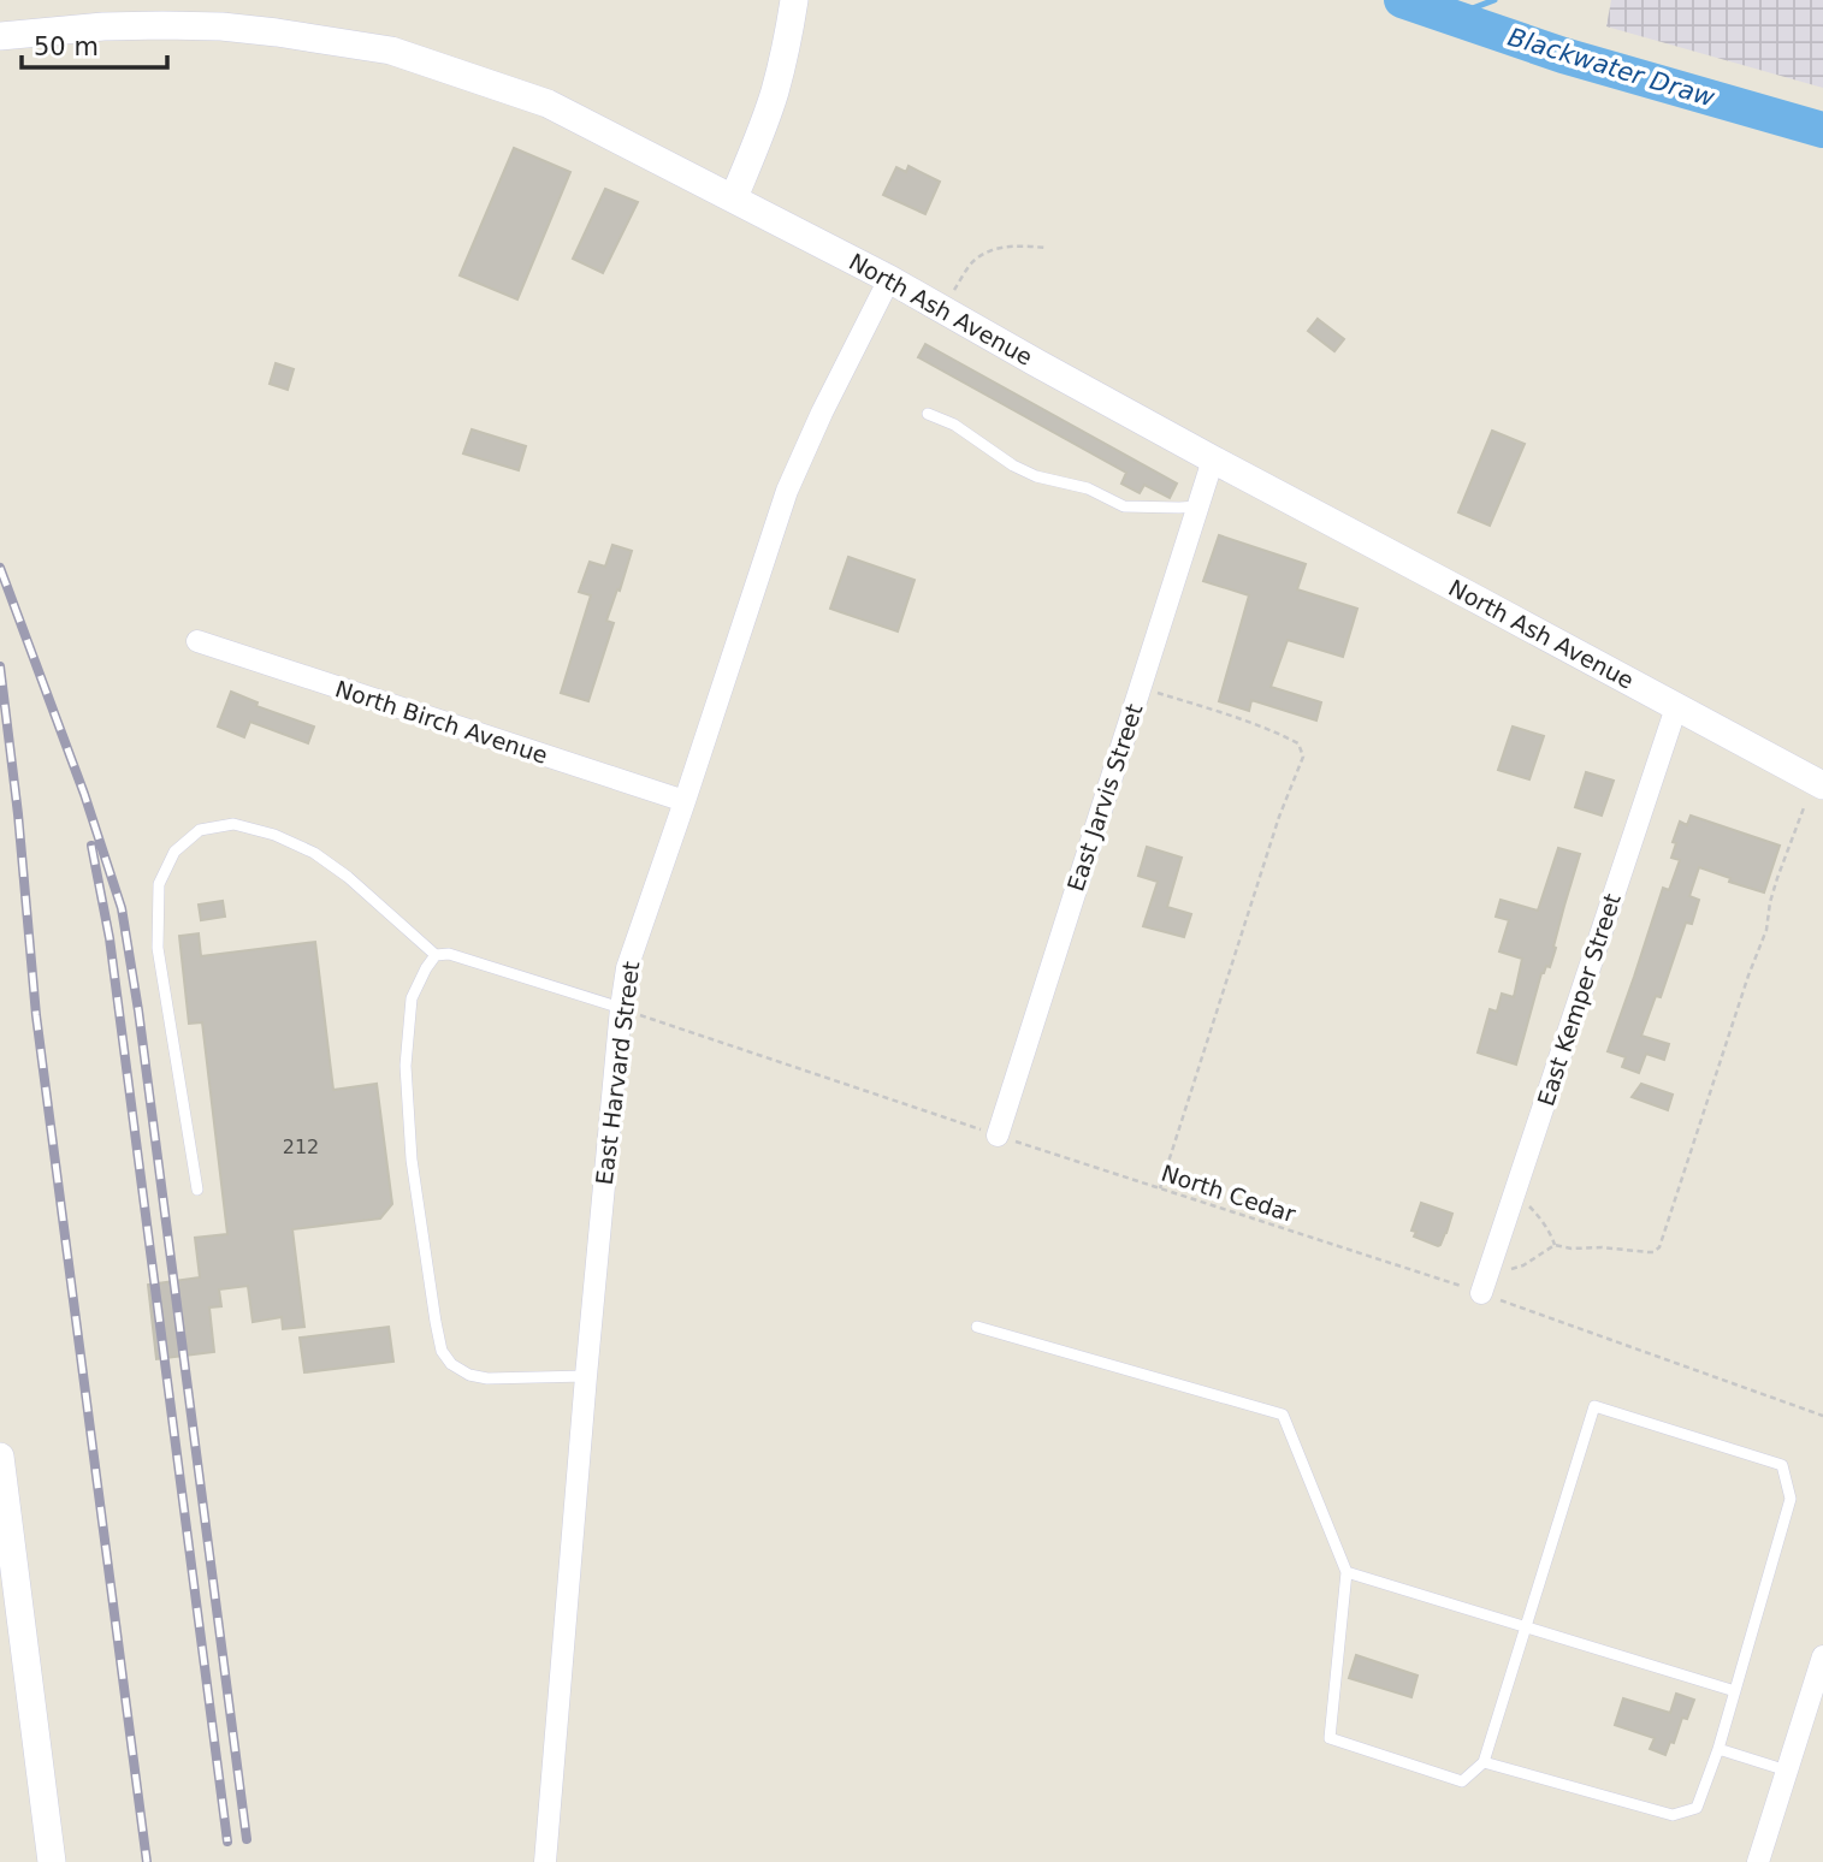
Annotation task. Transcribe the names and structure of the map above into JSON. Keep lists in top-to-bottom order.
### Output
{
  "streets": {
    "street": [
      "North Ash Avenue",
      "North Birch Avenue",
      "East Jarvis Street",
      "East Kemper Street",
      "East Harvard Street"
    ],
    "path": ["North Cedar"]
  },
  "crossings": [
    ["North Ash Avenue", "East Jarvis Street"],
    ["North Ash Avenue", "East Kemper Street"],
    ["North Ash Avenue", "East Harvard Street"],
    ["North Birch Avenue", "East Harvard Street"],
    ["East Jarvis Street", "North Cedar"],
    ["East Kemper Street", "North Cedar"],
    ["East Harvard Street", "North Cedar"]
  ],
  "water": ["Blackwater Draw"],
  "house_numbers": ["212"],
  "scale_bar": "50 m"
}
